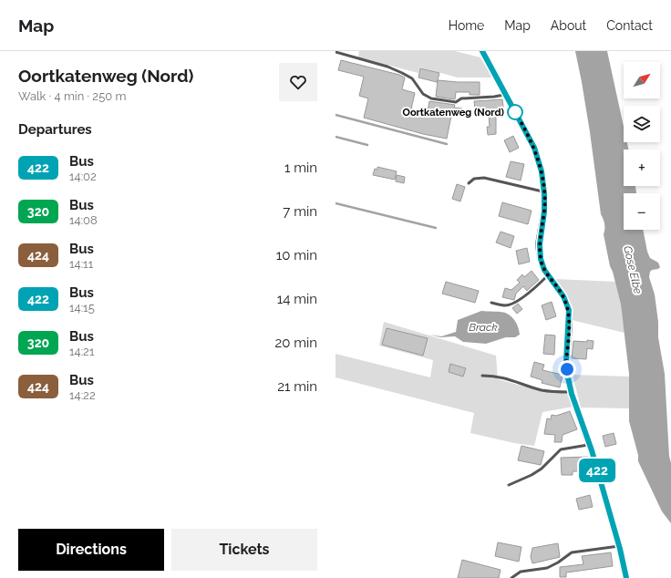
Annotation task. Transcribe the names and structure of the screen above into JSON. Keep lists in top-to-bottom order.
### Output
{
  "water": ["Gose Elbe", "Brack"],
  "places": ["Oortkatenweg (Nord)"],
  "lines": ["bus line 422"],
  "north": "top right",
  "page": {
    "header": "Map",
    "nav": [
      "Home",
      "Map",
      "About",
      "Contact"
    ],
    "heading": [
      ["Oortkatenweg (Nord)", "Walk · 4 min · 250 m"],
      "Departures"
    ],
    "on_map": "422",
    "map_buttons": ["+", "−"],
    "list": [
      {
        "mark": "422",
        "name": "Bus",
        "note": "14:02",
        "value": "1 min"
      },
      {
        "mark": "320",
        "name": "Bus",
        "note": "14:08",
        "value": "7 min"
      },
      {
        "mark": "424",
        "name": "Bus",
        "note": "14:11",
        "value": "10 min"
      },
      {
        "mark": "422",
        "name": "Bus",
        "note": "14:15",
        "value": "14 min"
      },
      {
        "mark": "320",
        "name": "Bus",
        "note": "14:21",
        "value": "20 min"
      },
      {
        "mark": "424",
        "name": "Bus",
        "note": "14:22",
        "value": "21 min"
      }
    ],
    "buttons": ["Directions", "Tickets"]
  }
}
